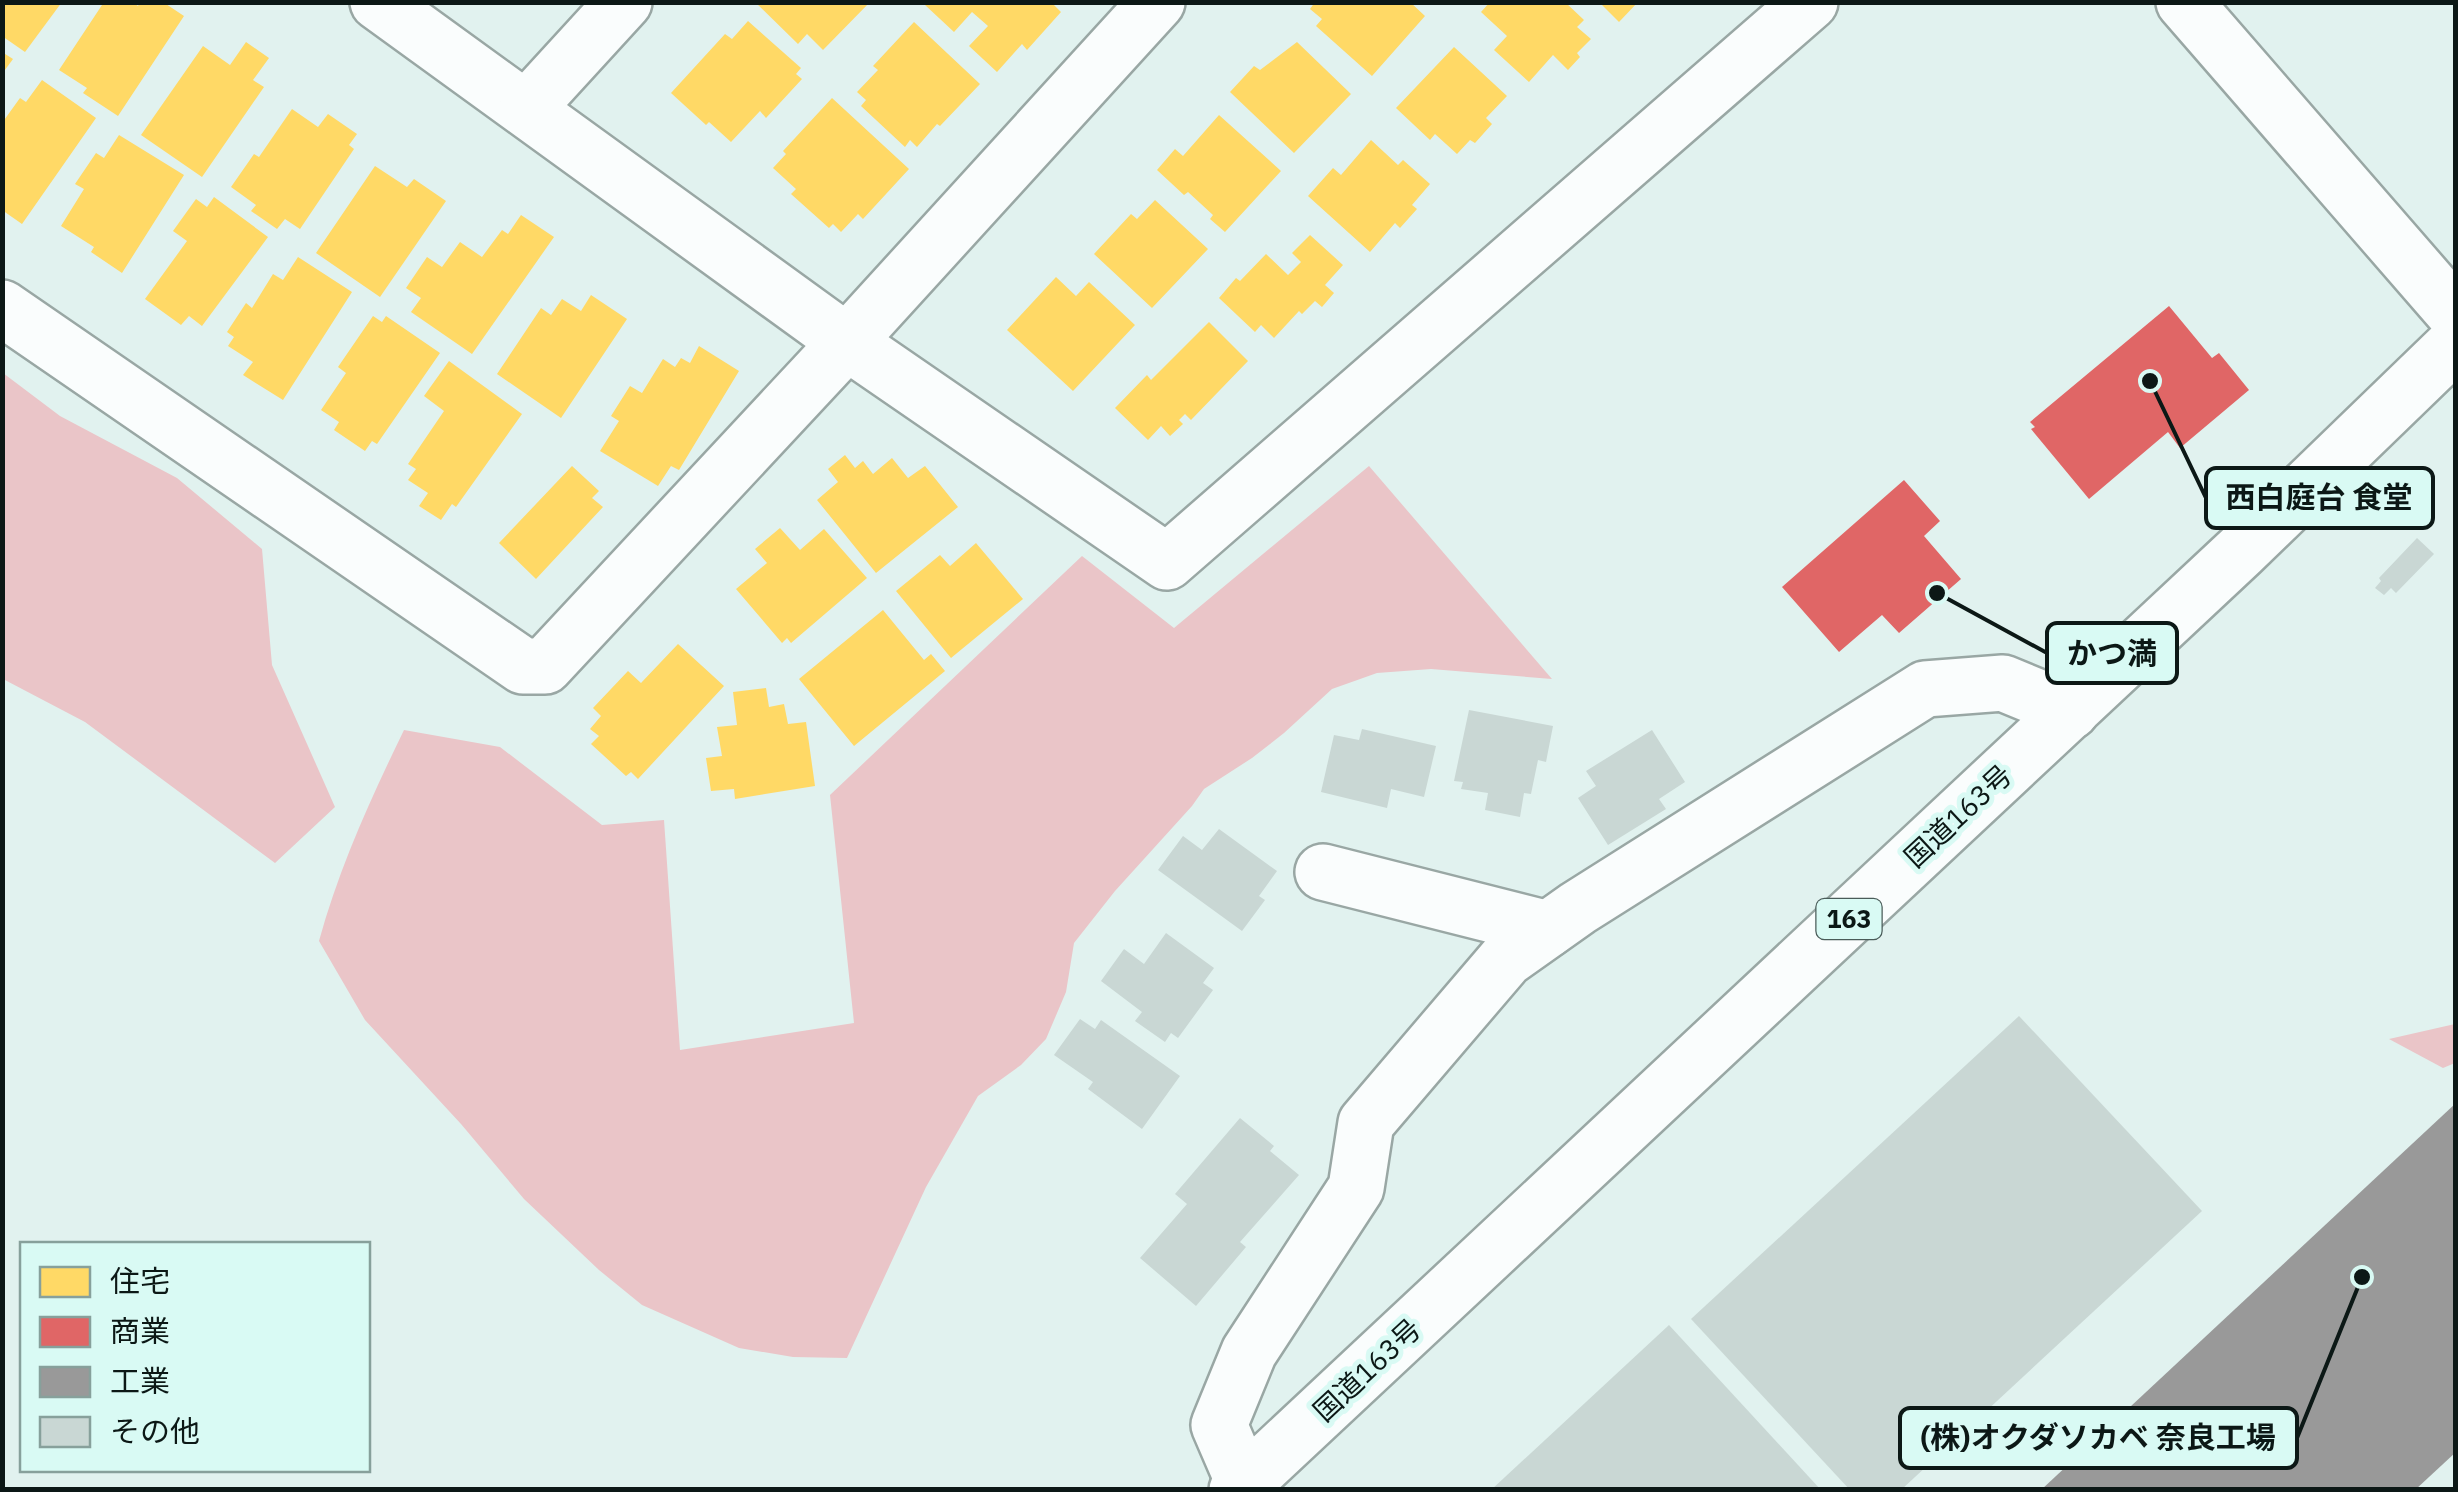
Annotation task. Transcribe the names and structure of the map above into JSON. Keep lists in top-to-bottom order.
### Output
{
  "streets": {
    "main road": ["国道163号", "163"]
  },
  "places": ["西白庭台 食堂", "かつ満", "(株)オクダソカベ 奈良工場"],
  "legend": [
    "住宅",
    "商業",
    "工業",
    "その他"
  ]
}
